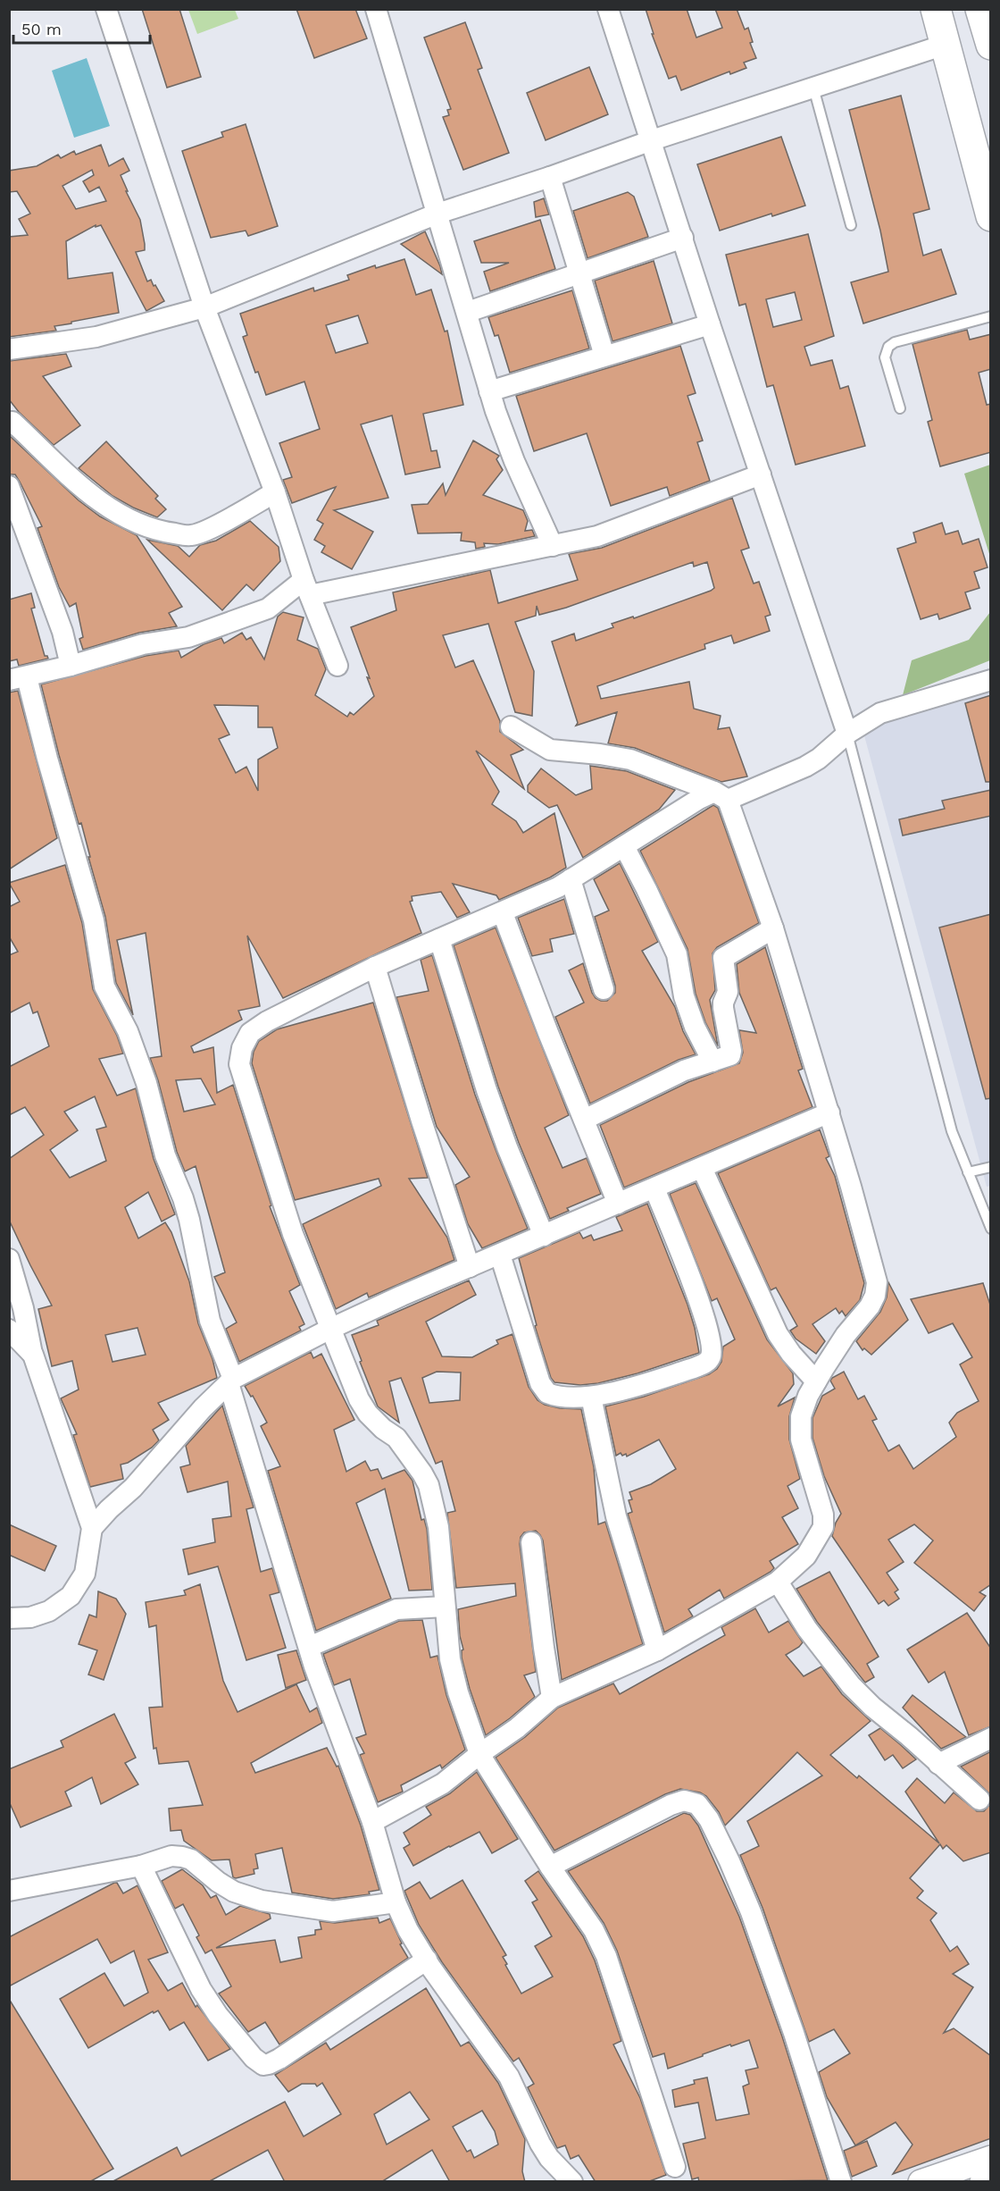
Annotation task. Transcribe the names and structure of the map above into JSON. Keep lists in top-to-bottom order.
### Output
{
  "scale_bar": "50 m"
}
